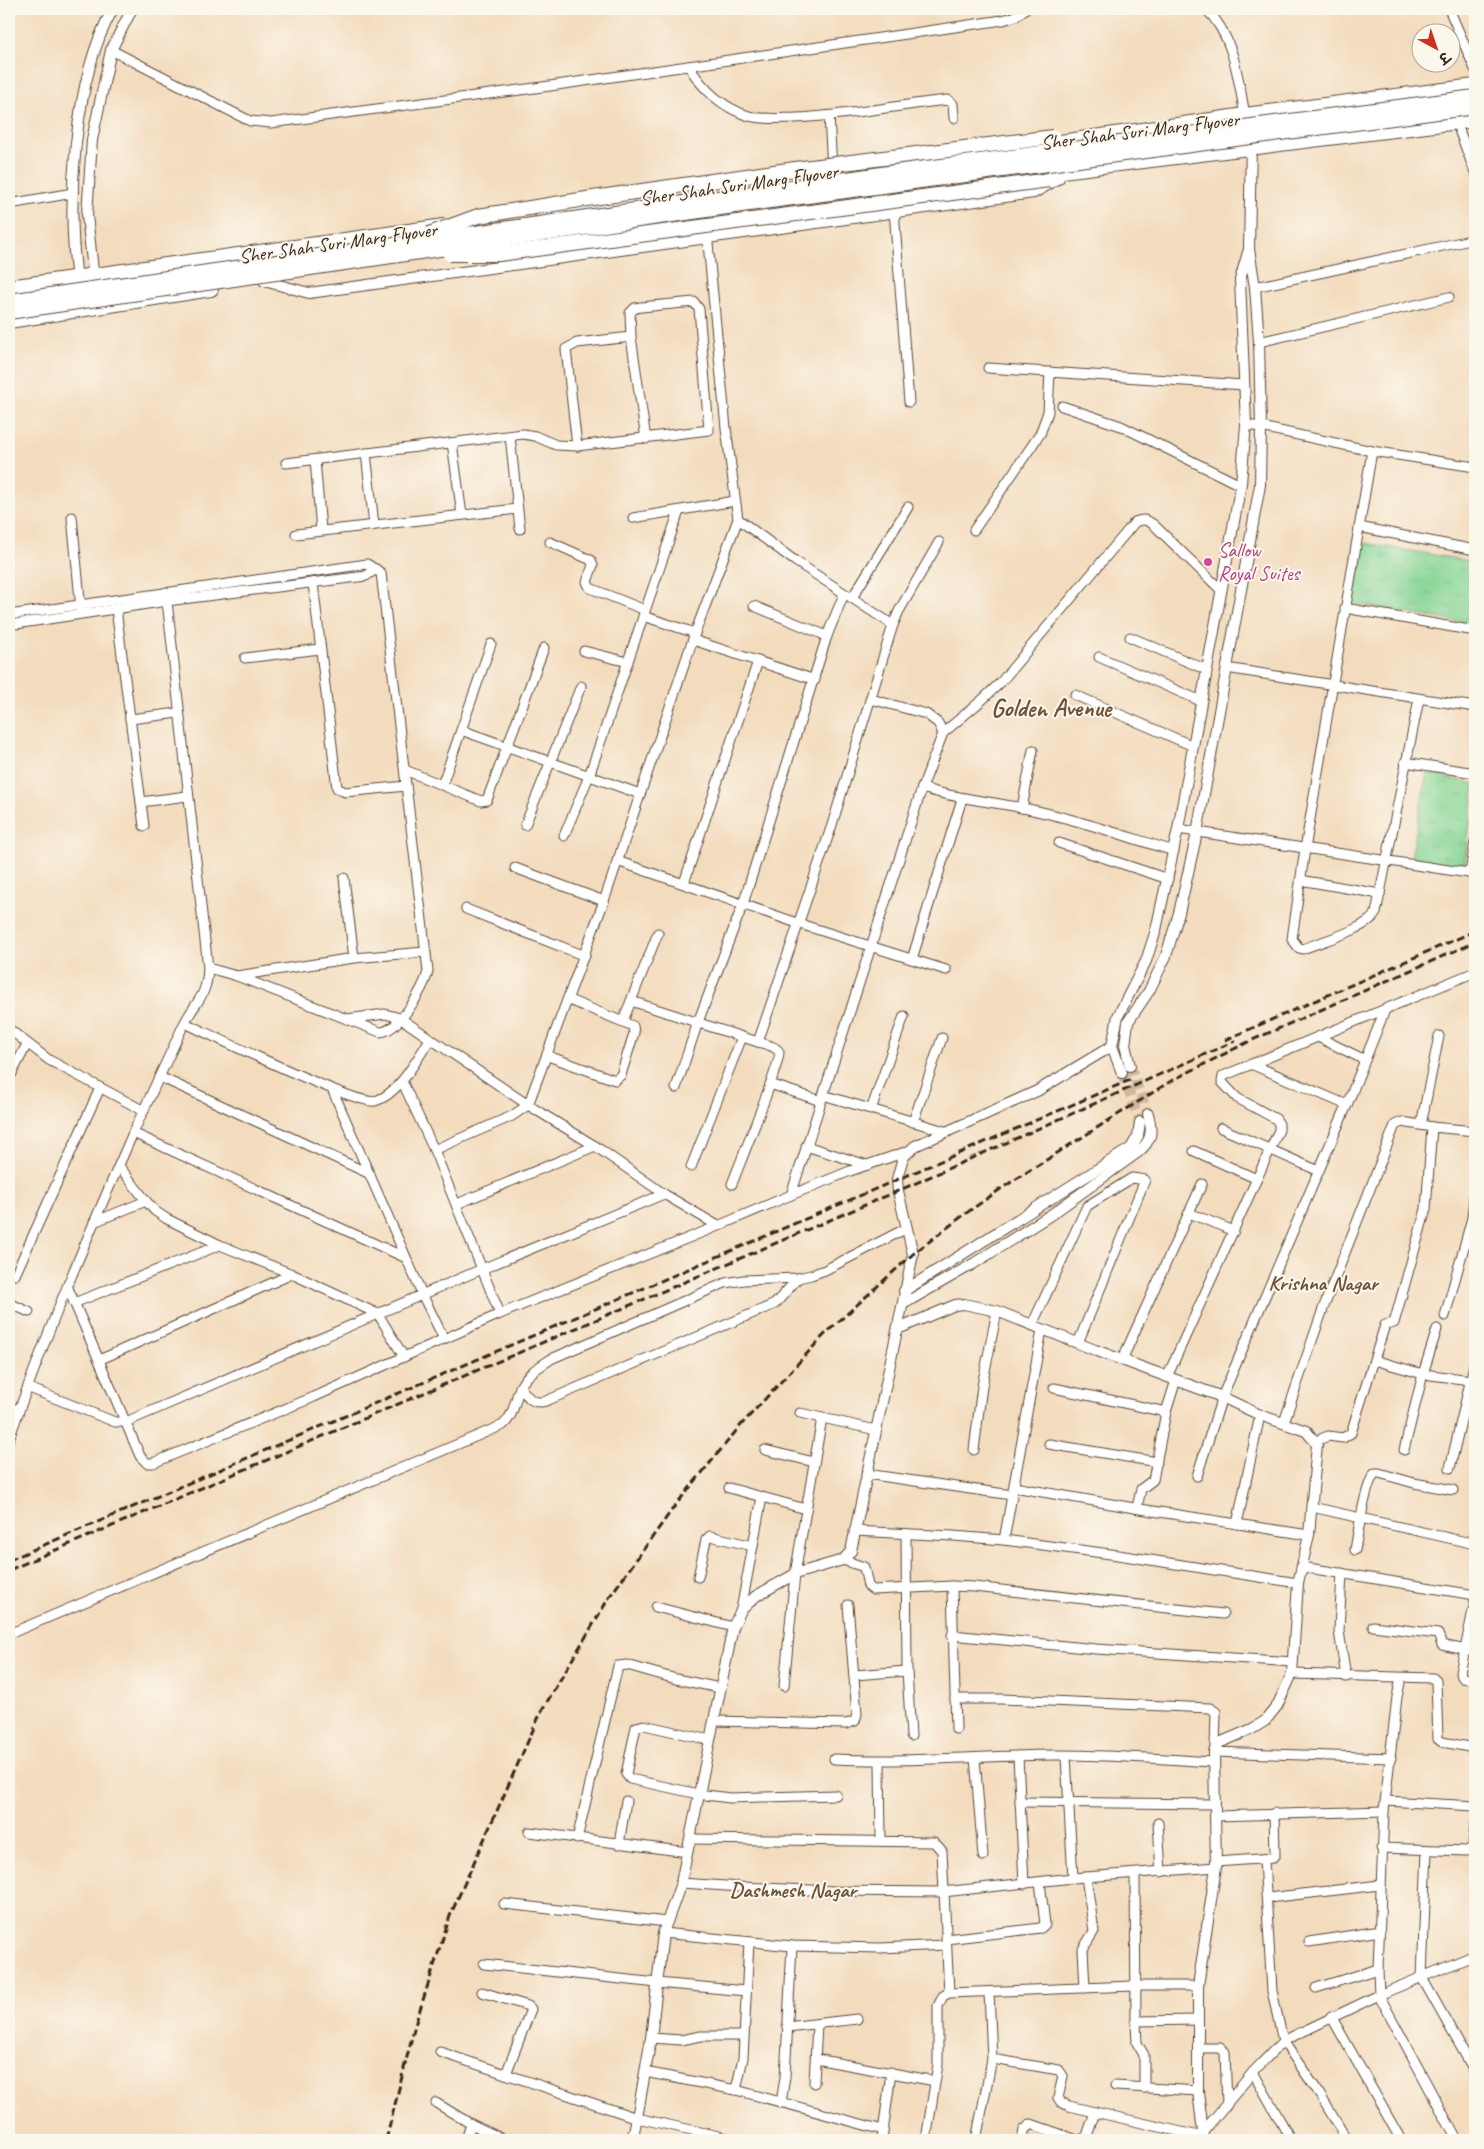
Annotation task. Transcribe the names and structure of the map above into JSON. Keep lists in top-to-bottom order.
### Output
{
  "streets": {
    "highway": ["Sher Shah Suri Marg Flyover"]
  },
  "districts": ["Golden Avenue", "Krishna Nagar", "Dashmesh Nagar"],
  "places": ["Sallow Royal Suites"],
  "north": "bottom right"
}
